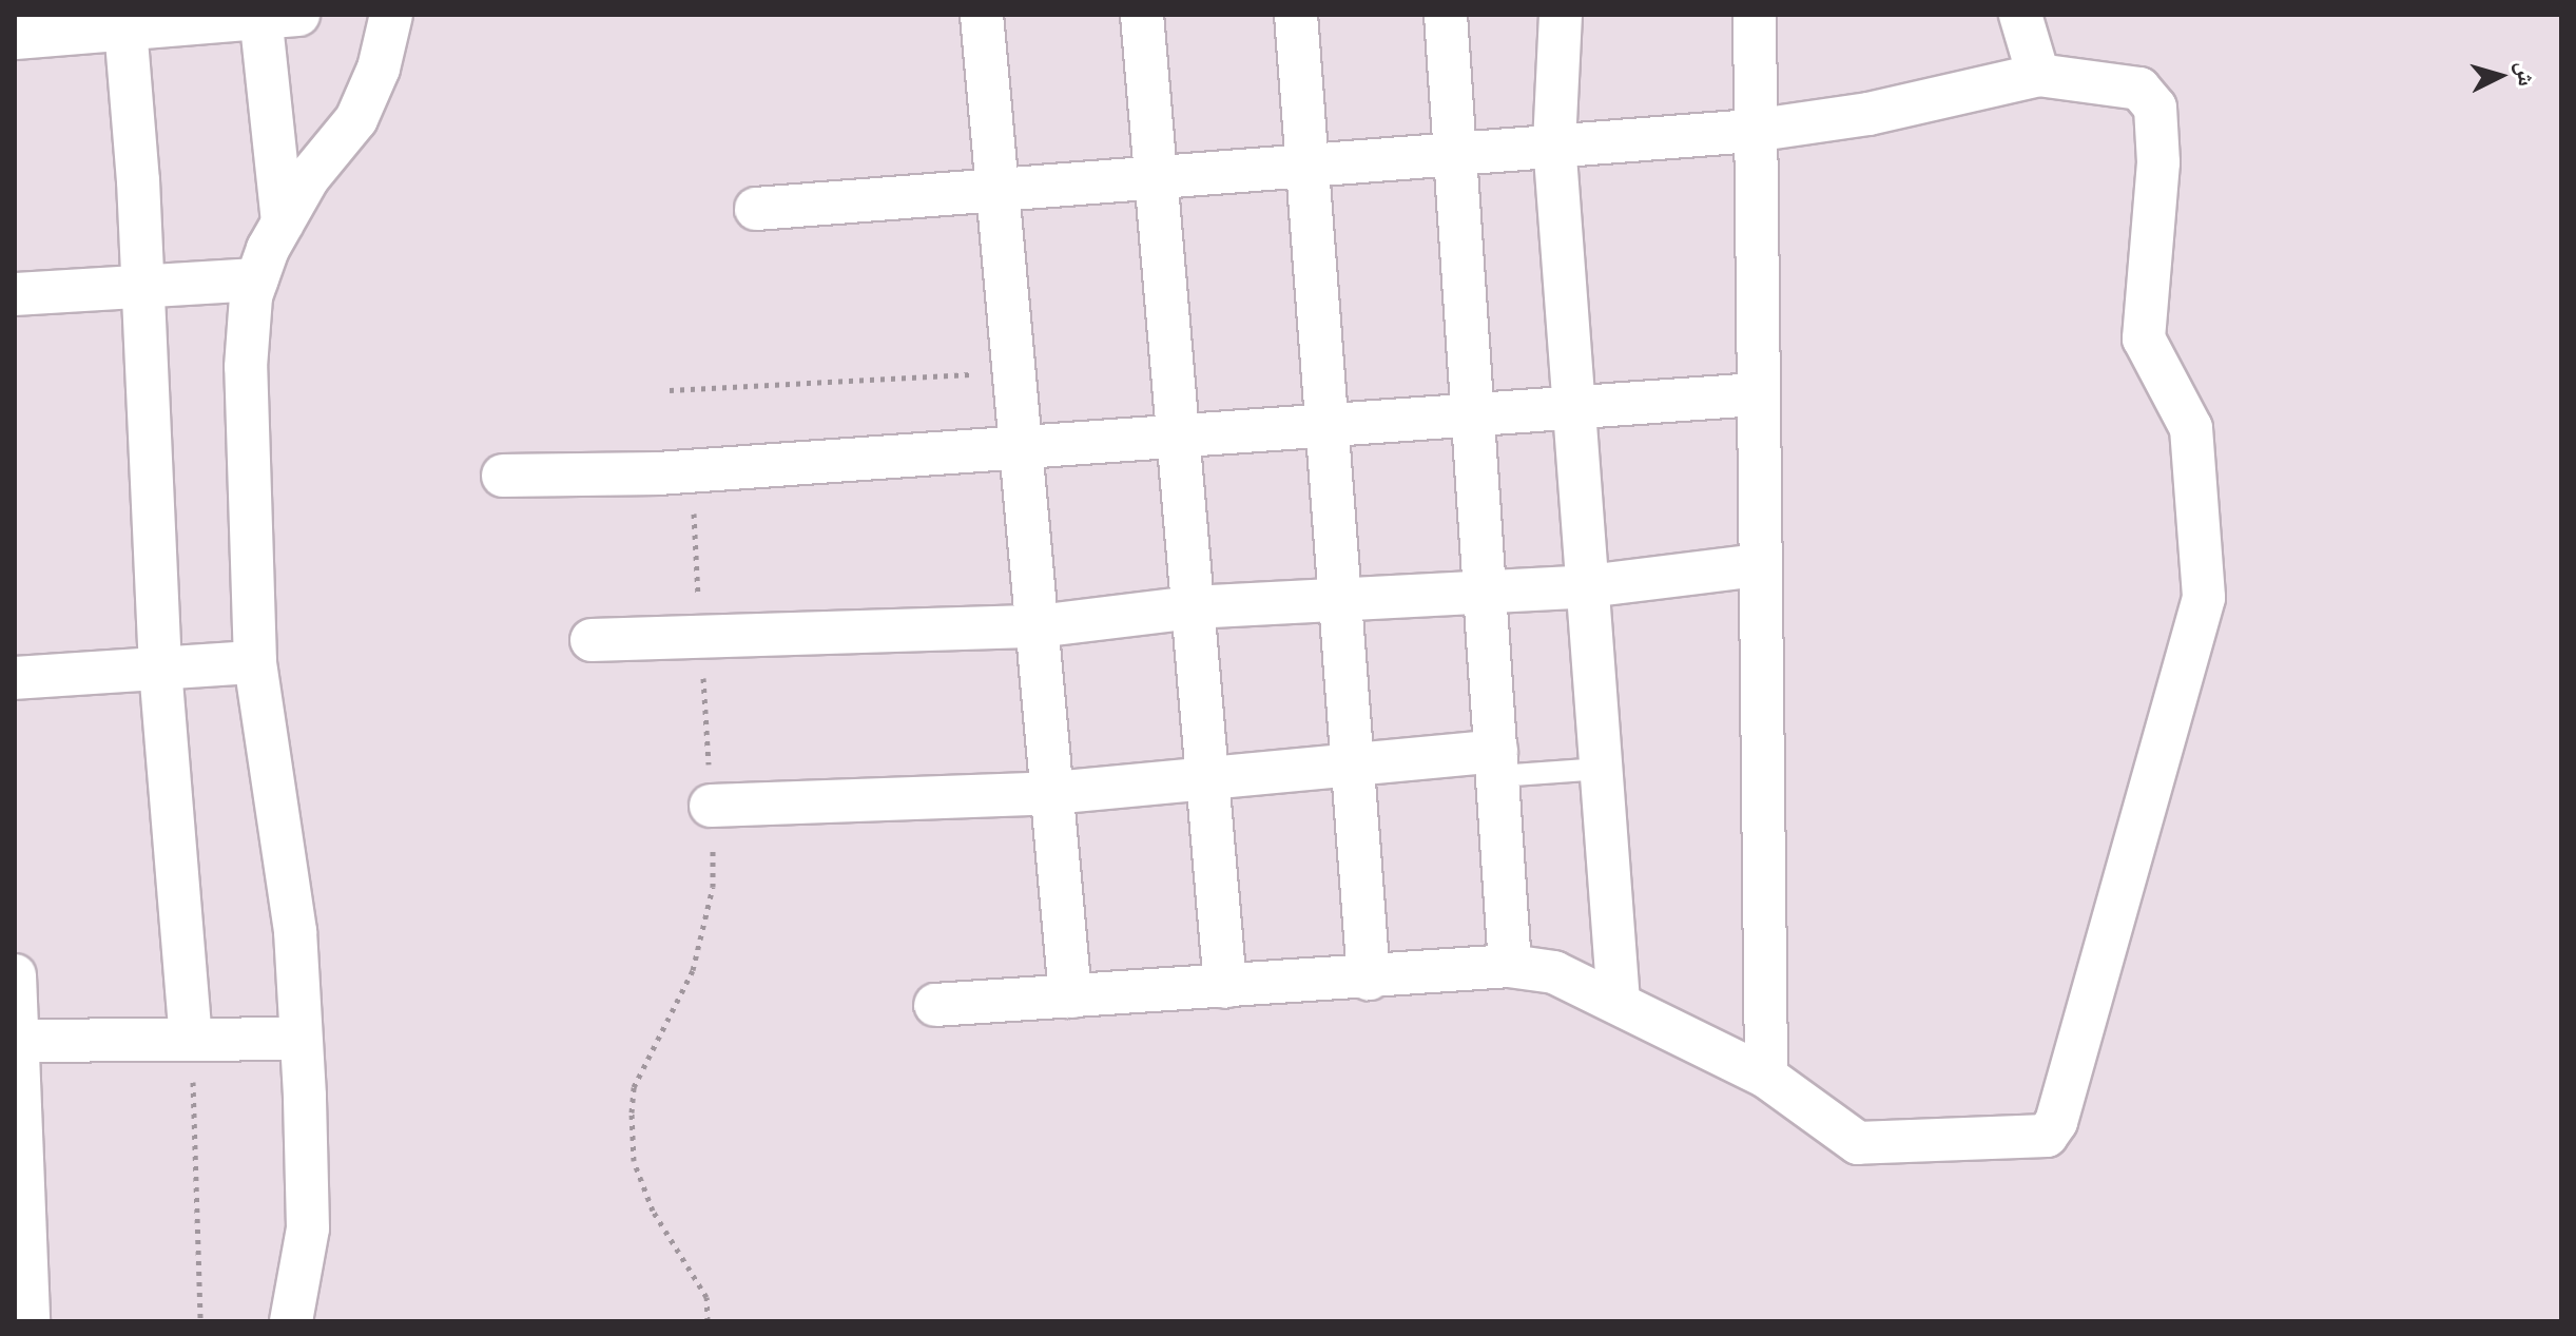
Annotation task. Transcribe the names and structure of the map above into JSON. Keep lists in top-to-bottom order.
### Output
{
  "north": "right"
}
